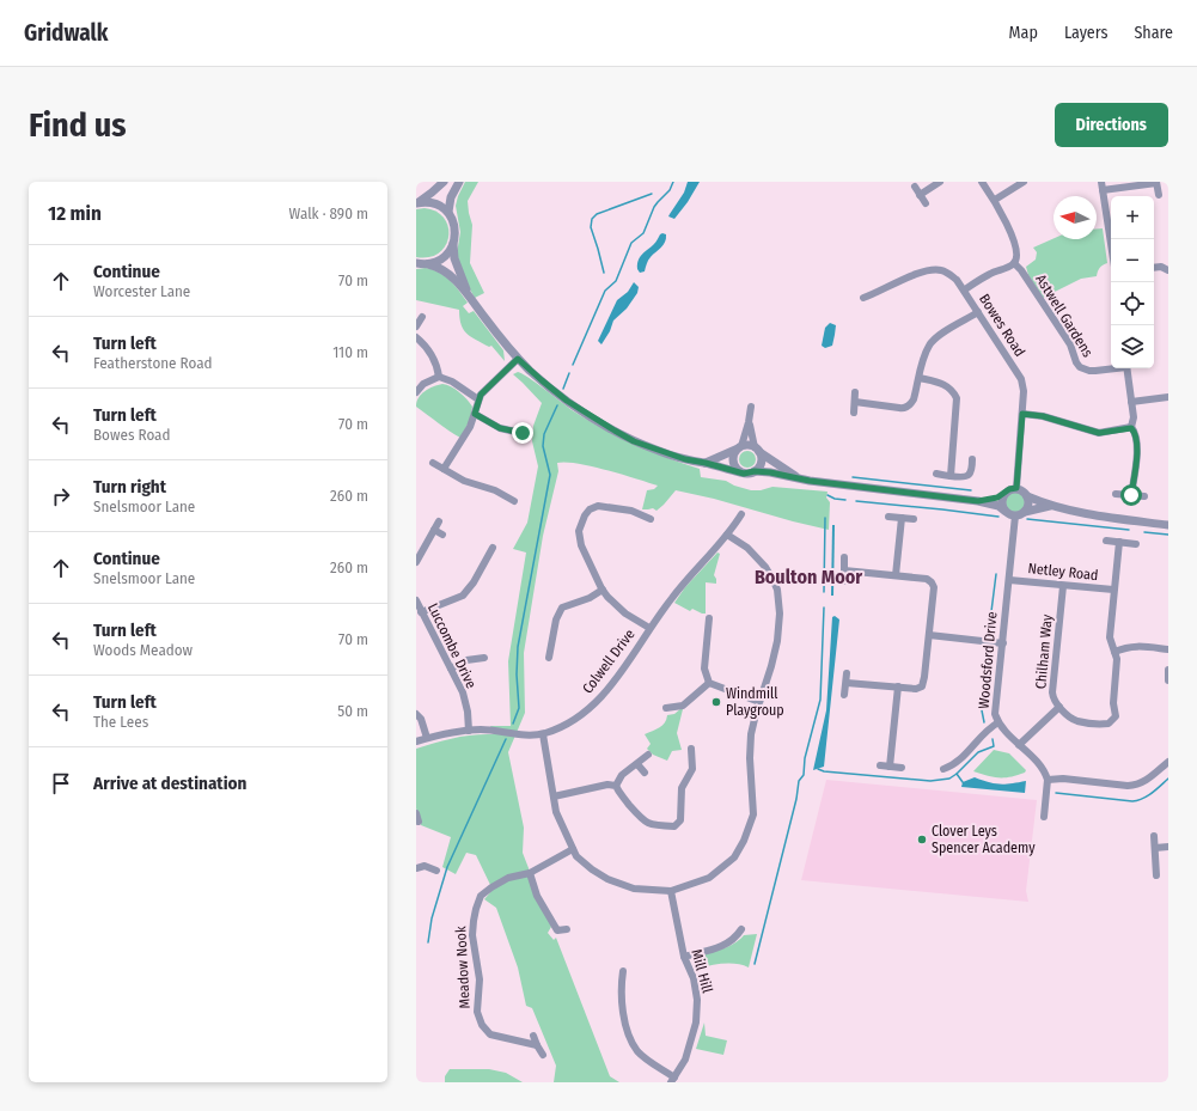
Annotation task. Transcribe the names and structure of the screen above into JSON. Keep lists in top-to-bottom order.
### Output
{
  "streets": {
    "street": [
      "Astwell Gardens",
      "Bowes Road",
      "Netley Road",
      "Luccombe Drive",
      "Chilham Way",
      "Woodsford Drive",
      "Colwell Drive",
      "Meadow Nook",
      "Mill Hill"
    ]
  },
  "crossings": [
    ["Bowes Road", "Woodsford Drive"],
    ["Netley Road", "Chilham Way"],
    ["Netley Road", "Woodsford Drive"],
    ["Luccombe Drive", "Colwell Drive"]
  ],
  "districts": ["Boulton Moor"],
  "places": ["Windmill Playgroup", "Clover Leys Spencer Academy"],
  "north": "left",
  "page": {
    "header": "Gridwalk",
    "nav": ["Map", "Layers", "Share"],
    "buttons": "Directions",
    "title": "Find us",
    "heading": ["12 min", "Walk · 890 m"],
    "map_buttons": ["+", "−"],
    "list": [
      ["Continue", "Worcester Lane", "70 m"],
      ["Turn left", "Featherstone Road", "110 m"],
      ["Turn left", "Bowes Road", "70 m"],
      ["Turn right", "Snelsmoor Lane", "260 m"],
      ["Continue", "Snelsmoor Lane", "260 m"],
      ["Turn left", "Woods Meadow", "70 m"],
      ["Turn left", "The Lees", "50 m"],
      "Arrive at destination"
    ]
  }
}
